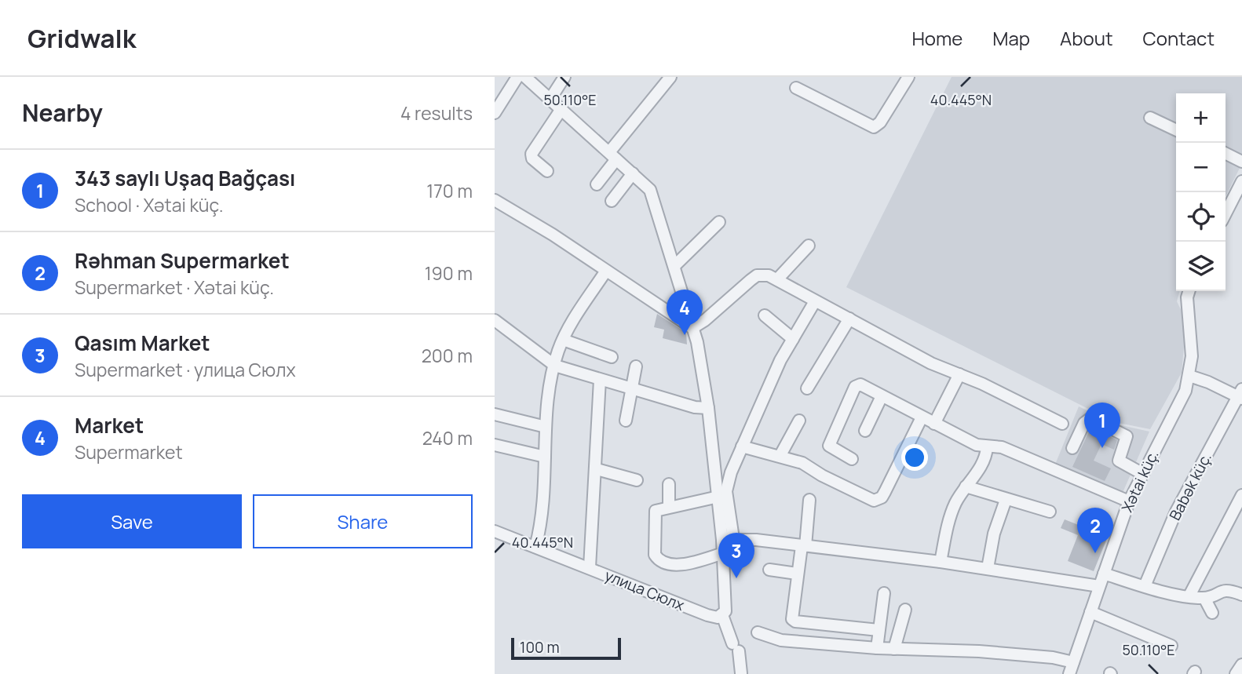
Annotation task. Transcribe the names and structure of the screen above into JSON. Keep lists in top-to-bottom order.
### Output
{
  "streets": {
    "street": ["Xətai küç.", "Babək küç.", "улица Сюлх"]
  },
  "scale_bar": "100 m",
  "page": {
    "header": "Gridwalk",
    "nav": [
      "Home",
      "Map",
      "About",
      "Contact"
    ],
    "heading": ["Nearby", "4 results"],
    "map_buttons": ["+", "−"],
    "list": [
      {
        "mark": "1",
        "name": "343 saylı Uşaq Bağçası",
        "note": "School · Xətai küç.",
        "value": "170 m"
      },
      {
        "mark": "2",
        "name": "Rəhman Supermarket",
        "note": "Supermarket · Xətai küç.",
        "value": "190 m"
      },
      {
        "mark": "3",
        "name": "Qasım Market",
        "note": "Supermarket · улица Сюлх",
        "value": "200 m"
      },
      {
        "mark": "4",
        "name": "Market",
        "note": "Supermarket",
        "value": "240 m"
      }
    ],
    "pins": [
      "4",
      "1",
      "2",
      "3"
    ],
    "buttons": ["Save", "Share"],
    "scale": "100 m"
  },
  "coordinates": ["50.110°E", "40.445°N"]
}
